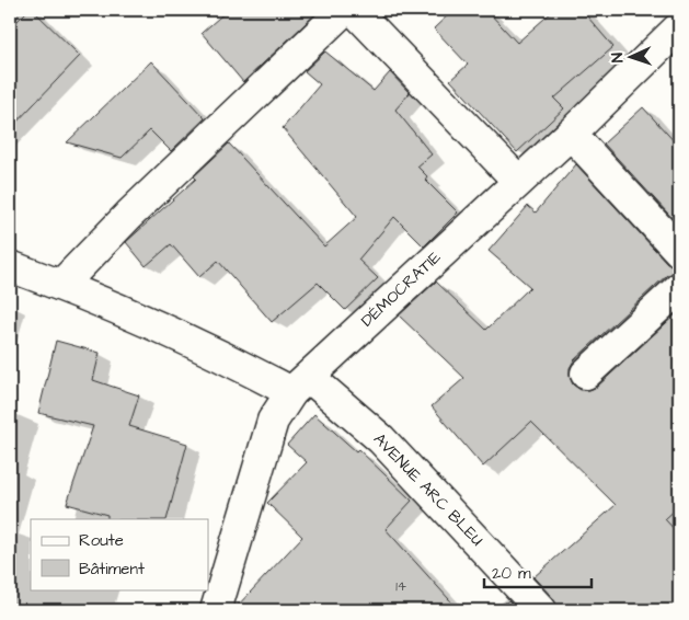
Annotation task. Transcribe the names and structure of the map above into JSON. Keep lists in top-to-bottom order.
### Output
{
  "streets": {
    "street": ["DÉMOCRATIE", "AVENUE ARC BLEU"]
  },
  "crossings": [
    ["DÉMOCRATIE", "AVENUE ARC BLEU"]
  ],
  "house_numbers": ["14"],
  "legend": ["Route", "Bâtiment"],
  "scale_bar": "20 m",
  "north": "left"
}
